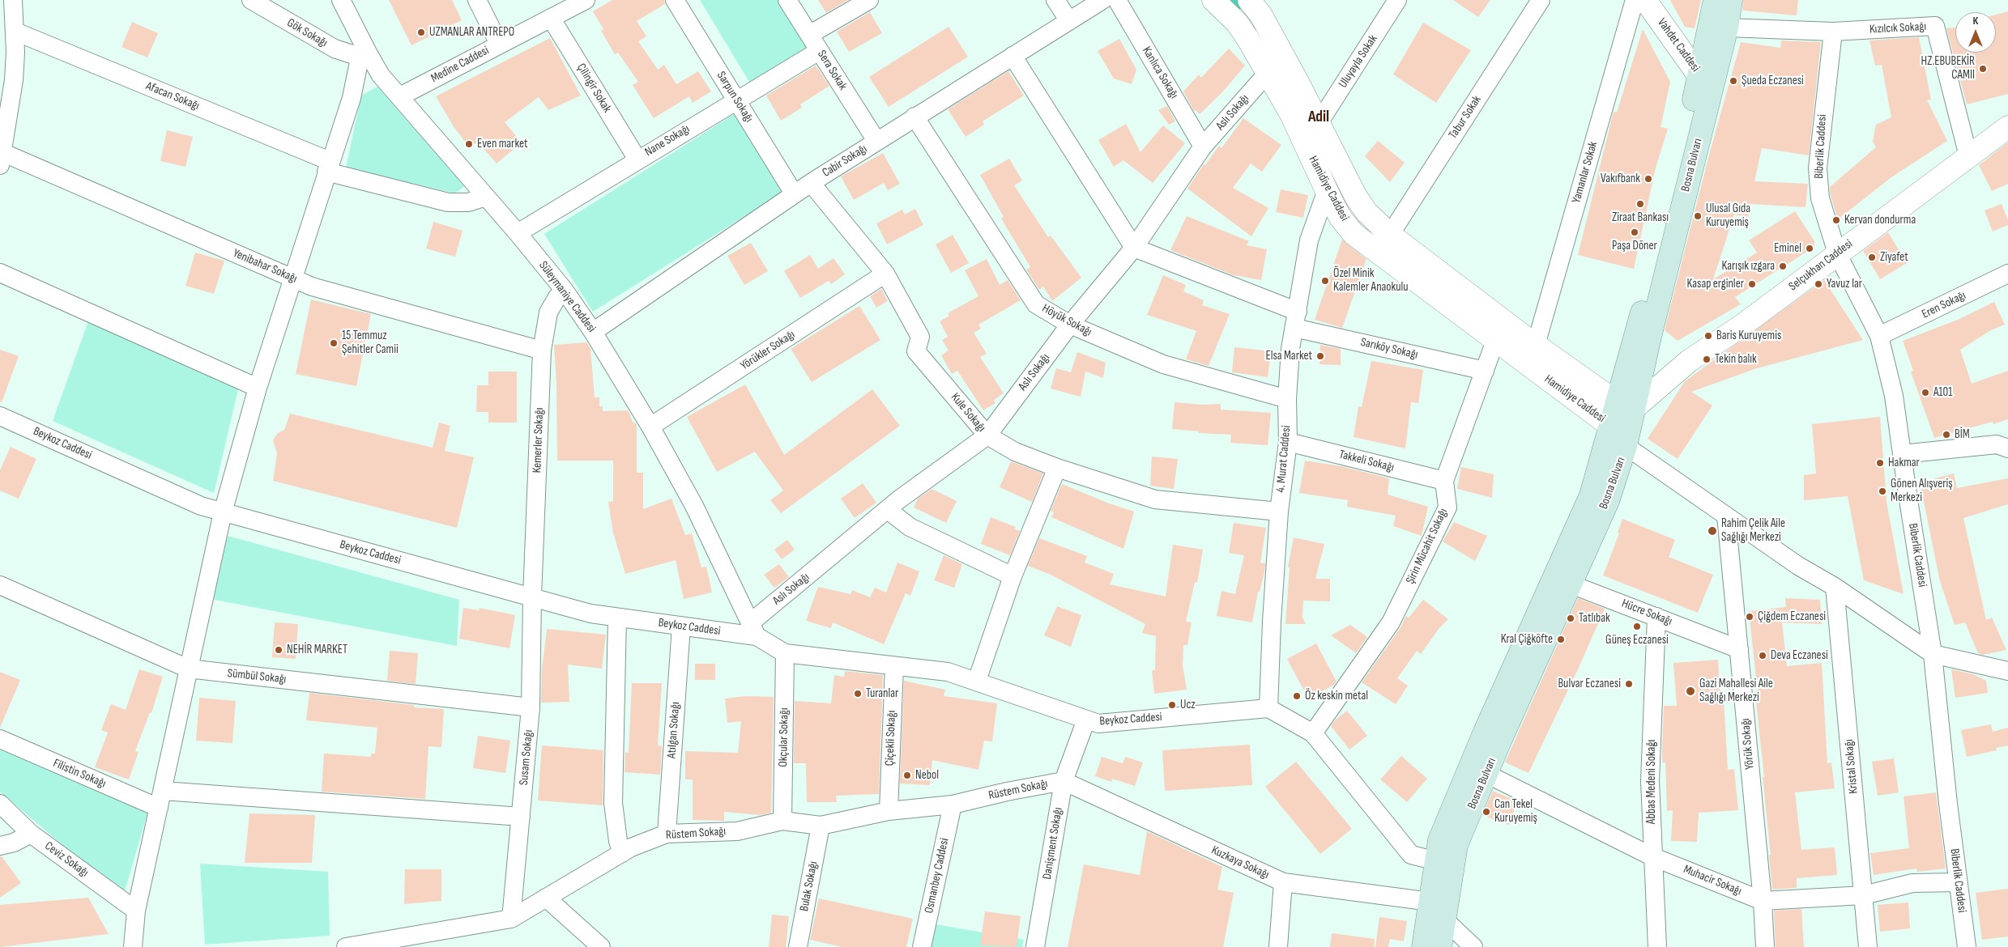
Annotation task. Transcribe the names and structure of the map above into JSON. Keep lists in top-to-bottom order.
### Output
{
  "streets": {
    "main road": ["Bosna Bulvarı"],
    "street": [
      "Kızılcık Sokağı",
      "Gök Sokağı",
      "Vahdet Caddesi",
      "Uluyayla Sokak",
      "Medine Caddesi",
      "Sera Sokak",
      "Kanlıca Sokağı",
      "Çilingir Sokak",
      "Afacan Sokağı",
      "Sarpun Sokağı",
      "Aslı Sokağı",
      "Tabur Sokak",
      "Nane Sokağı",
      "Biberlik Caddesi",
      "Cabir Sokağı",
      "Yamanlar Sokak",
      "Hamidiye Caddesi",
      "Selçukhan Caddesi",
      "Yenibahar Sokağı",
      "Süleymaniye Caddesi",
      "Eren Sokağı",
      "Höyük Sokağı",
      "Sarıköy Sokağı",
      "Yörükler Sokağı",
      "Kule Sokağı",
      "Kemerler Sokağı",
      "Beykoz Caddesi",
      "4. Murat Caddesi",
      "Takkeli Sokağı",
      "Şirin Mücahit Sokağı",
      "Hücre Sokağı",
      "Sümbül Sokağı",
      "Atılgan Sokağı",
      "Okçular Sokağı",
      "Çiçekli Sokağı",
      "Yörük Sokağı",
      "Susam Sokağı",
      "Kristal Sokağı",
      "Filistin Sokağı",
      "Abbas Medeni Sokağı",
      "Rüstem Sokağı",
      "Danişment Sokağı",
      "Ceviz Sokağı",
      "Kuzkaya Sokağı",
      "Osmanbey Caddesi",
      "Muhacir Sokağı",
      "Bulak Sokağı"
    ]
  },
  "crossings": [
    ["Kızılcık Sokağı", "Biberlik Caddesi"],
    ["Kızılcık Sokağı", "Bosna Bulvarı"],
    ["Kızılcık Sokağı", "Selçukhan Caddesi"],
    ["Gök Sokağı", "Süleymaniye Caddesi"],
    ["Vahdet Caddesi", "Bosna Bulvarı"],
    ["Uluyayla Sokak", "Hamidiye Caddesi"],
    ["Medine Caddesi", "Çilingir Sokak"],
    ["Medine Caddesi", "Süleymaniye Caddesi"],
    ["Sera Sokak", "Nane Sokağı"],
    ["Sera Sokak", "Cabir Sokağı"],
    ["Kanlıca Sokağı", "Aslı Sokağı"],
    ["Çilingir Sokak", "Nane Sokağı"],
    ["Afacan Sokağı", "Süleymaniye Caddesi"],
    ["Sarpun Sokağı", "Nane Sokağı"],
    ["Sarpun Sokağı", "Cabir Sokağı"],
    ["Aslı Sokağı", "Hamidiye Caddesi"],
    ["Aslı Sokağı", "Süleymaniye Caddesi"],
    ["Aslı Sokağı", "Höyük Sokağı"],
    ["Aslı Sokağı", "Sarıköy Sokağı"],
    ["Aslı Sokağı", "Kule Sokağı"],
    ["Aslı Sokağı", "Beykoz Caddesi"],
    ["Tabur Sokak", "Hamidiye Caddesi"],
    ["Nane Sokağı", "Süleymaniye Caddesi"],
    ["Biberlik Caddesi", "Selçukhan Caddesi"],
    ["Biberlik Caddesi", "Eren Sokağı"],
    ["Biberlik Caddesi", "Muhacir Sokağı"],
    ["Cabir Sokağı", "Süleymaniye Caddesi"],
    ["Cabir Sokağı", "Höyük Sokağı"],
    ["Cabir Sokağı", "Kule Sokağı"],
    ["Bosna Bulvarı", "Hamidiye Caddesi"],
    ["Bosna Bulvarı", "Selçukhan Caddesi"],
    ["Bosna Bulvarı", "Hücre Sokağı"],
    ["Bosna Bulvarı", "Kuzkaya Sokağı"],
    ["Bosna Bulvarı", "Muhacir Sokağı"],
    ["Yamanlar Sokak", "Hamidiye Caddesi"],
    ["Hamidiye Caddesi", "Selçukhan Caddesi"],
    ["Hamidiye Caddesi", "4. Murat Caddesi"],
    ["Hamidiye Caddesi", "Şirin Mücahit Sokağı"],
    ["Yenibahar Sokağı", "Kemerler Sokağı"],
    ["Süleymaniye Caddesi", "Yörükler Sokağı"],
    ["Süleymaniye Caddesi", "Kemerler Sokağı"],
    ["Süleymaniye Caddesi", "Beykoz Caddesi"],
    ["Höyük Sokağı", "4. Murat Caddesi"],
    ["Sarıköy Sokağı", "4. Murat Caddesi"],
    ["Sarıköy Sokağı", "Şirin Mücahit Sokağı"],
    ["Yörükler Sokağı", "Kule Sokağı"],
    ["Kule Sokağı", "4. Murat Caddesi"],
    ["Kemerler Sokağı", "Beykoz Caddesi"],
    ["Kemerler Sokağı", "Susam Sokağı"],
    ["Beykoz Caddesi", "4. Murat Caddesi"],
    ["Beykoz Caddesi", "Atılgan Sokağı"],
    ["Beykoz Caddesi", "Okçular Sokağı"],
    ["Beykoz Caddesi", "Çiçekli Sokağı"],
    ["Beykoz Caddesi", "Susam Sokağı"],
    ["Beykoz Caddesi", "Danişment Sokağı"],
    ["4. Murat Caddesi", "Takkeli Sokağı"],
    ["Takkeli Sokağı", "Şirin Mücahit Sokağı"],
    ["Hücre Sokağı", "Yörük Sokağı"],
    ["Hücre Sokağı", "Abbas Medeni Sokağı"],
    ["Sümbül Sokağı", "Susam Sokağı"],
    ["Atılgan Sokağı", "Rüstem Sokağı"],
    ["Okçular Sokağı", "Rüstem Sokağı"],
    ["Çiçekli Sokağı", "Rüstem Sokağı"],
    ["Yörük Sokağı", "Muhacir Sokağı"],
    ["Susam Sokağı", "Filistin Sokağı"],
    ["Susam Sokağı", "Rüstem Sokağı"],
    ["Kristal Sokağı", "Muhacir Sokağı"],
    ["Abbas Medeni Sokağı", "Muhacir Sokağı"],
    ["Rüstem Sokağı", "Danişment Sokağı"],
    ["Rüstem Sokağı", "Kuzkaya Sokağı"],
    ["Rüstem Sokağı", "Osmanbey Caddesi"],
    ["Rüstem Sokağı", "Bulak Sokağı"],
    ["Danişment Sokağı", "Kuzkaya Sokağı"]
  ],
  "districts": ["Adil"],
  "places": [
    "UZMANLAR ANTREPO",
    "HZ.EBUBEKİR CAMII",
    "Şueda Eczanesi",
    "Even market",
    "Vakıfbank",
    "Ziraat Bankası",
    "Ulusal Gıda Kuruyemiş",
    "Kervan dondurma",
    "Paşa Döner",
    "Eminel",
    "Ziyafet",
    "Karışık ızgara",
    "Özel Minik Kalemler Anaokulu",
    "Kasap erginler",
    "Yavuz lar",
    "Baris Kuruyemis",
    "15 Temmuz Şehitler Camii",
    "Elsa Market",
    "Tekin balık",
    "A101",
    "BİM",
    "Hakmar",
    "Gönen Alışveriş Merkezi",
    "Rahim Çelik Aile Sağlığı Merkezi",
    "Çiğdem Eczanesi",
    "Tatlıbak",
    "Güneş Eczanesi",
    "Kral Çiğköfte",
    "NEHİR MARKET",
    "Deva Eczanesi",
    "Bulvar Eczanesi",
    "Gazi Mahallesi Aile Sağlığı Merkezi",
    "Turanlar",
    "Öz keskin metal",
    "Ucz",
    "Nebol",
    "Can Tekel Kuruyemiş"
  ],
  "north": "top"
}
